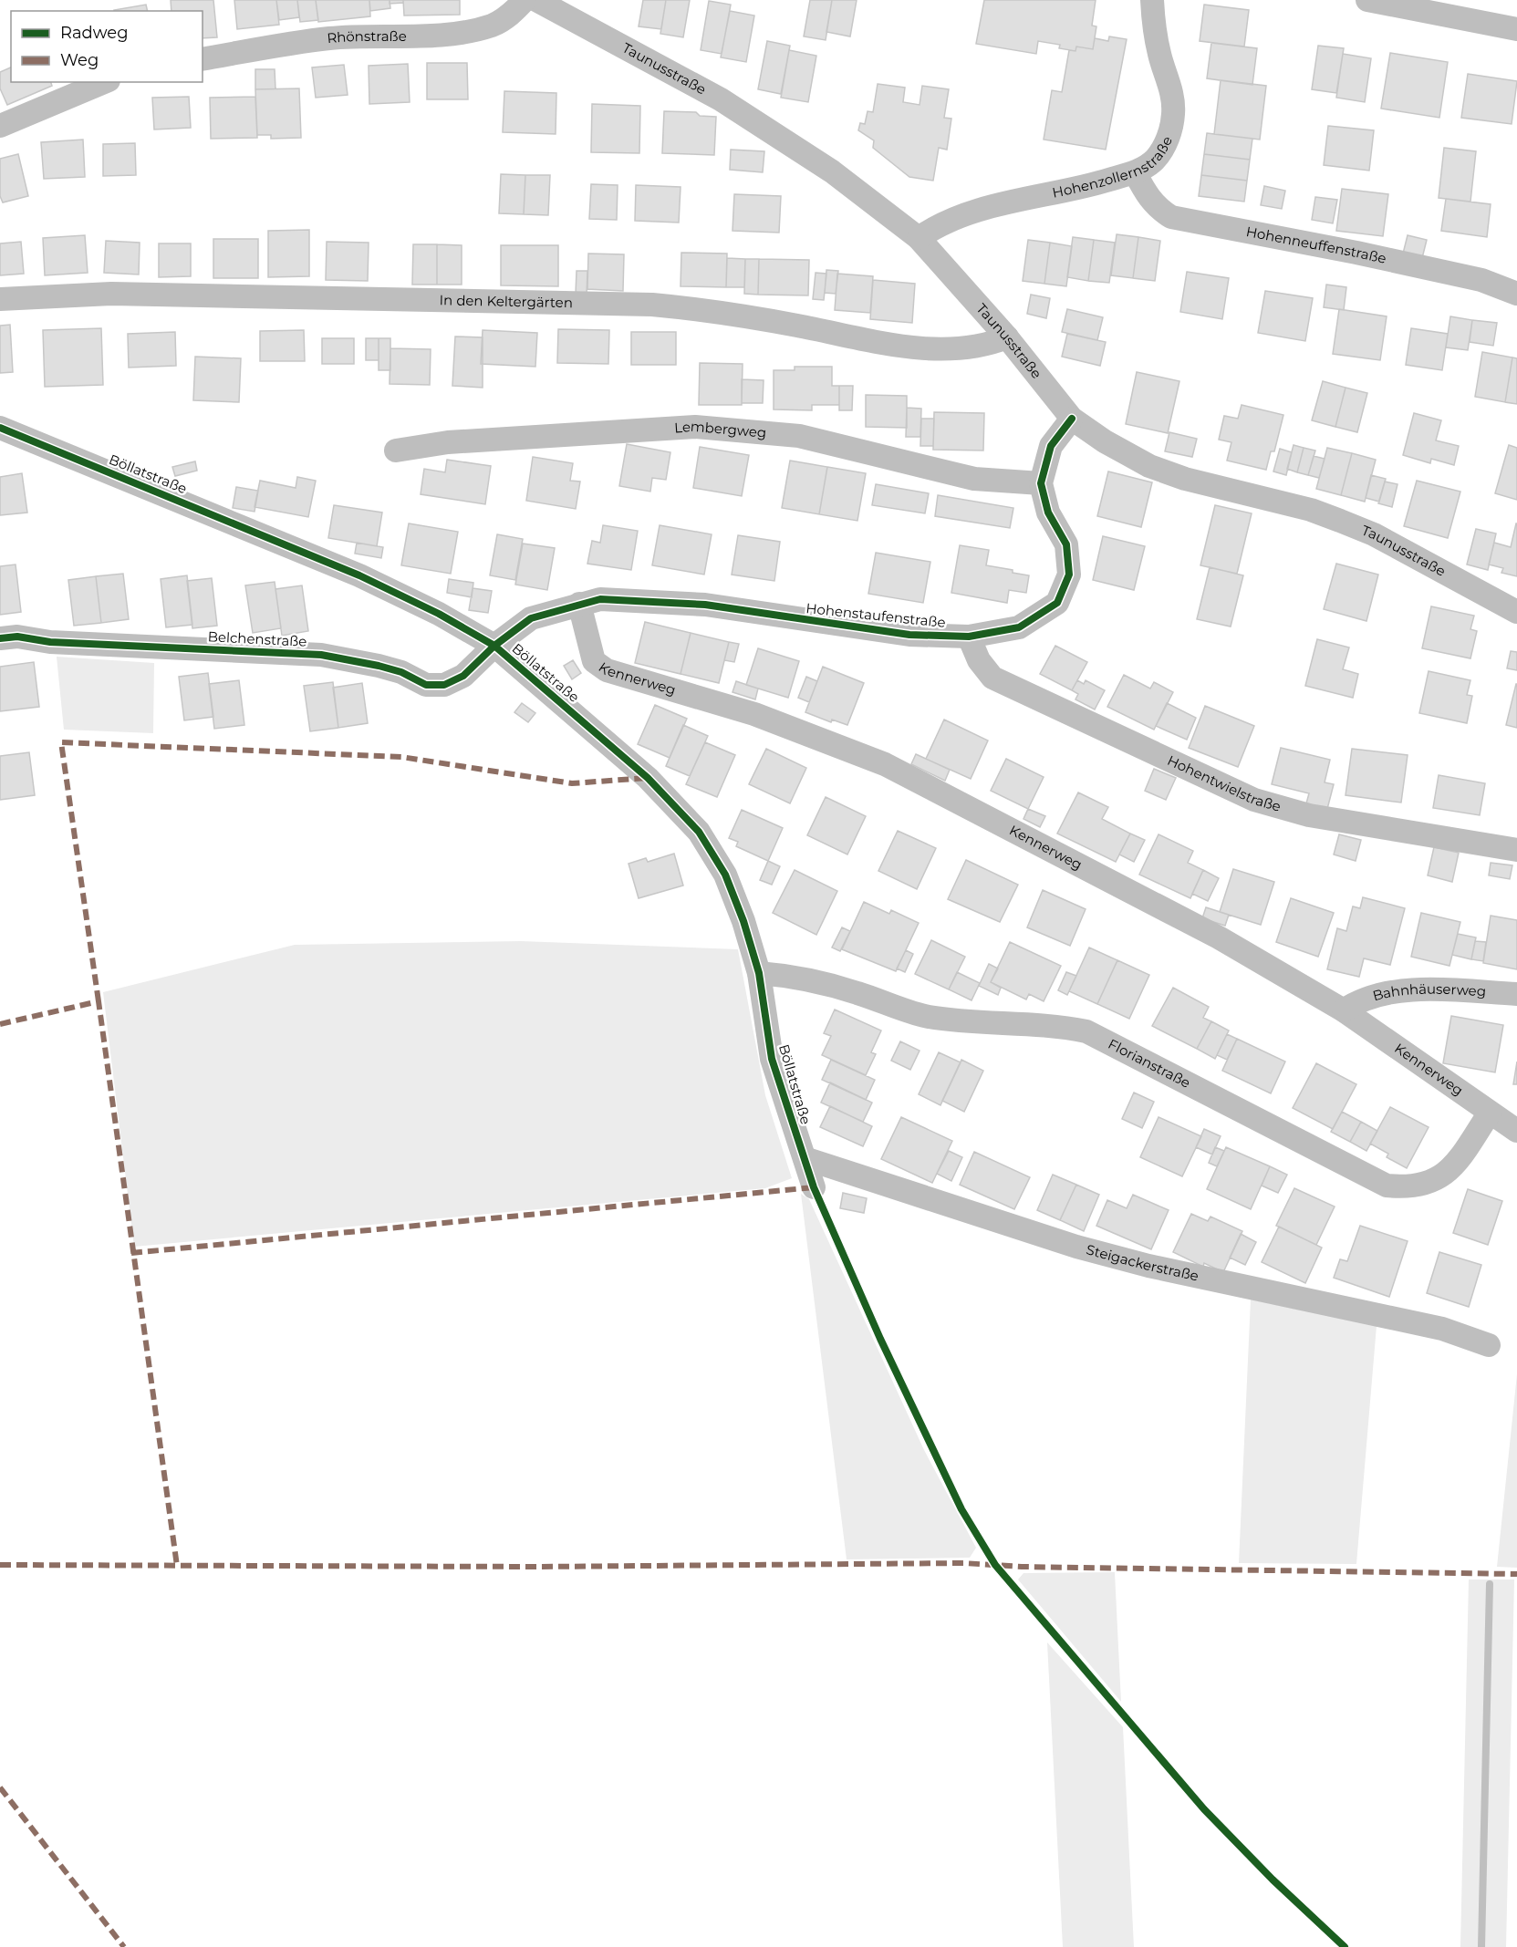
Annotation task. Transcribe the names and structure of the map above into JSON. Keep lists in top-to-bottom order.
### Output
{
  "streets": {
    "street": [
      "Rhönstraße",
      "Taunusstraße",
      "Hohenzollernstraße",
      "Hohenneuffenstraße",
      "In den Keltergärten",
      "Lembergweg",
      "Böllatstraße",
      "Hohenstaufenstraße",
      "Belchenstraße",
      "Kennerweg",
      "Hohentwielstraße",
      "Bahnhäuserweg",
      "Florianstraße",
      "Steigackerstraße"
    ]
  },
  "crossings": [
    ["Taunusstraße", "Hohenzollernstraße"],
    ["Taunusstraße", "In den Keltergärten"],
    ["Taunusstraße", "Hohenstaufenstraße"],
    ["Hohenzollernstraße", "Hohenneuffenstraße"],
    ["Lembergweg", "Hohenstaufenstraße"],
    ["Böllatstraße", "Hohenstaufenstraße"],
    ["Böllatstraße", "Belchenstraße"],
    ["Böllatstraße", "Florianstraße"],
    ["Böllatstraße", "Steigackerstraße"],
    ["Hohenstaufenstraße", "Belchenstraße"],
    ["Hohenstaufenstraße", "Kennerweg"],
    ["Hohenstaufenstraße", "Hohentwielstraße"],
    ["Kennerweg", "Bahnhäuserweg"],
    ["Kennerweg", "Florianstraße"]
  ],
  "legend": ["Radweg", "Weg"]
}
